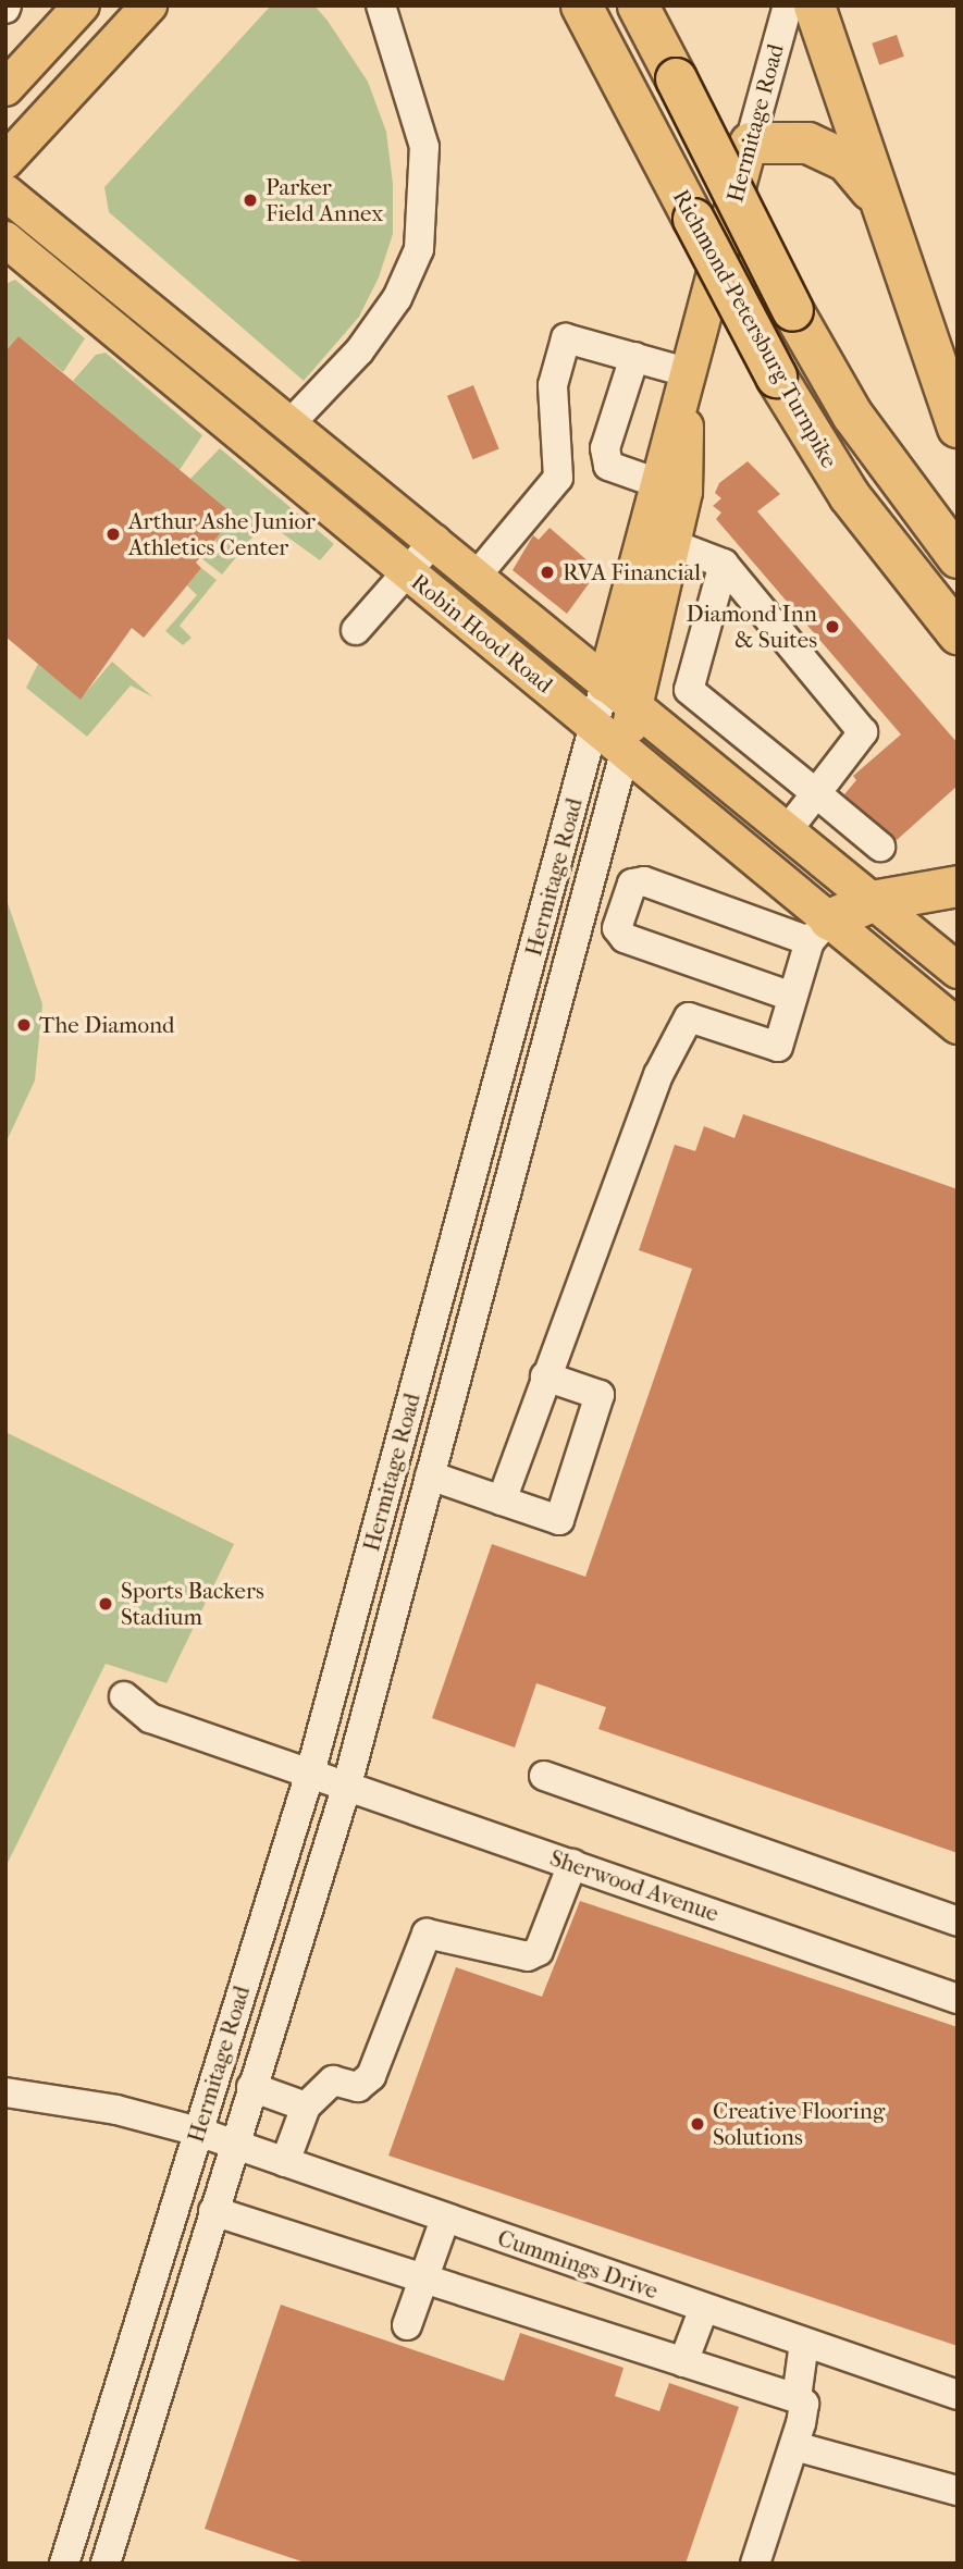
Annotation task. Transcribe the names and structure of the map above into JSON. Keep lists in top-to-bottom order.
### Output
{
  "streets": {
    "highway": ["Richmond-Petersburg Turnpike"],
    "main road": ["Hermitage Road", "Robin Hood Road"],
    "street": ["Sherwood Avenue", "Cummings Drive"]
  },
  "crossings": [
    ["Hermitage Road", "Robin Hood Road"],
    ["Hermitage Road", "Sherwood Avenue"],
    ["Hermitage Road", "Cummings Drive"]
  ],
  "places": [
    "Parker Field Annex",
    "Arthur Ashe Junior Athletics Center",
    "RVA Financial",
    "Diamond Inn & Suites",
    "The Diamond",
    "Sports Backers Stadium",
    "Creative Flooring Solutions"
  ]
}
